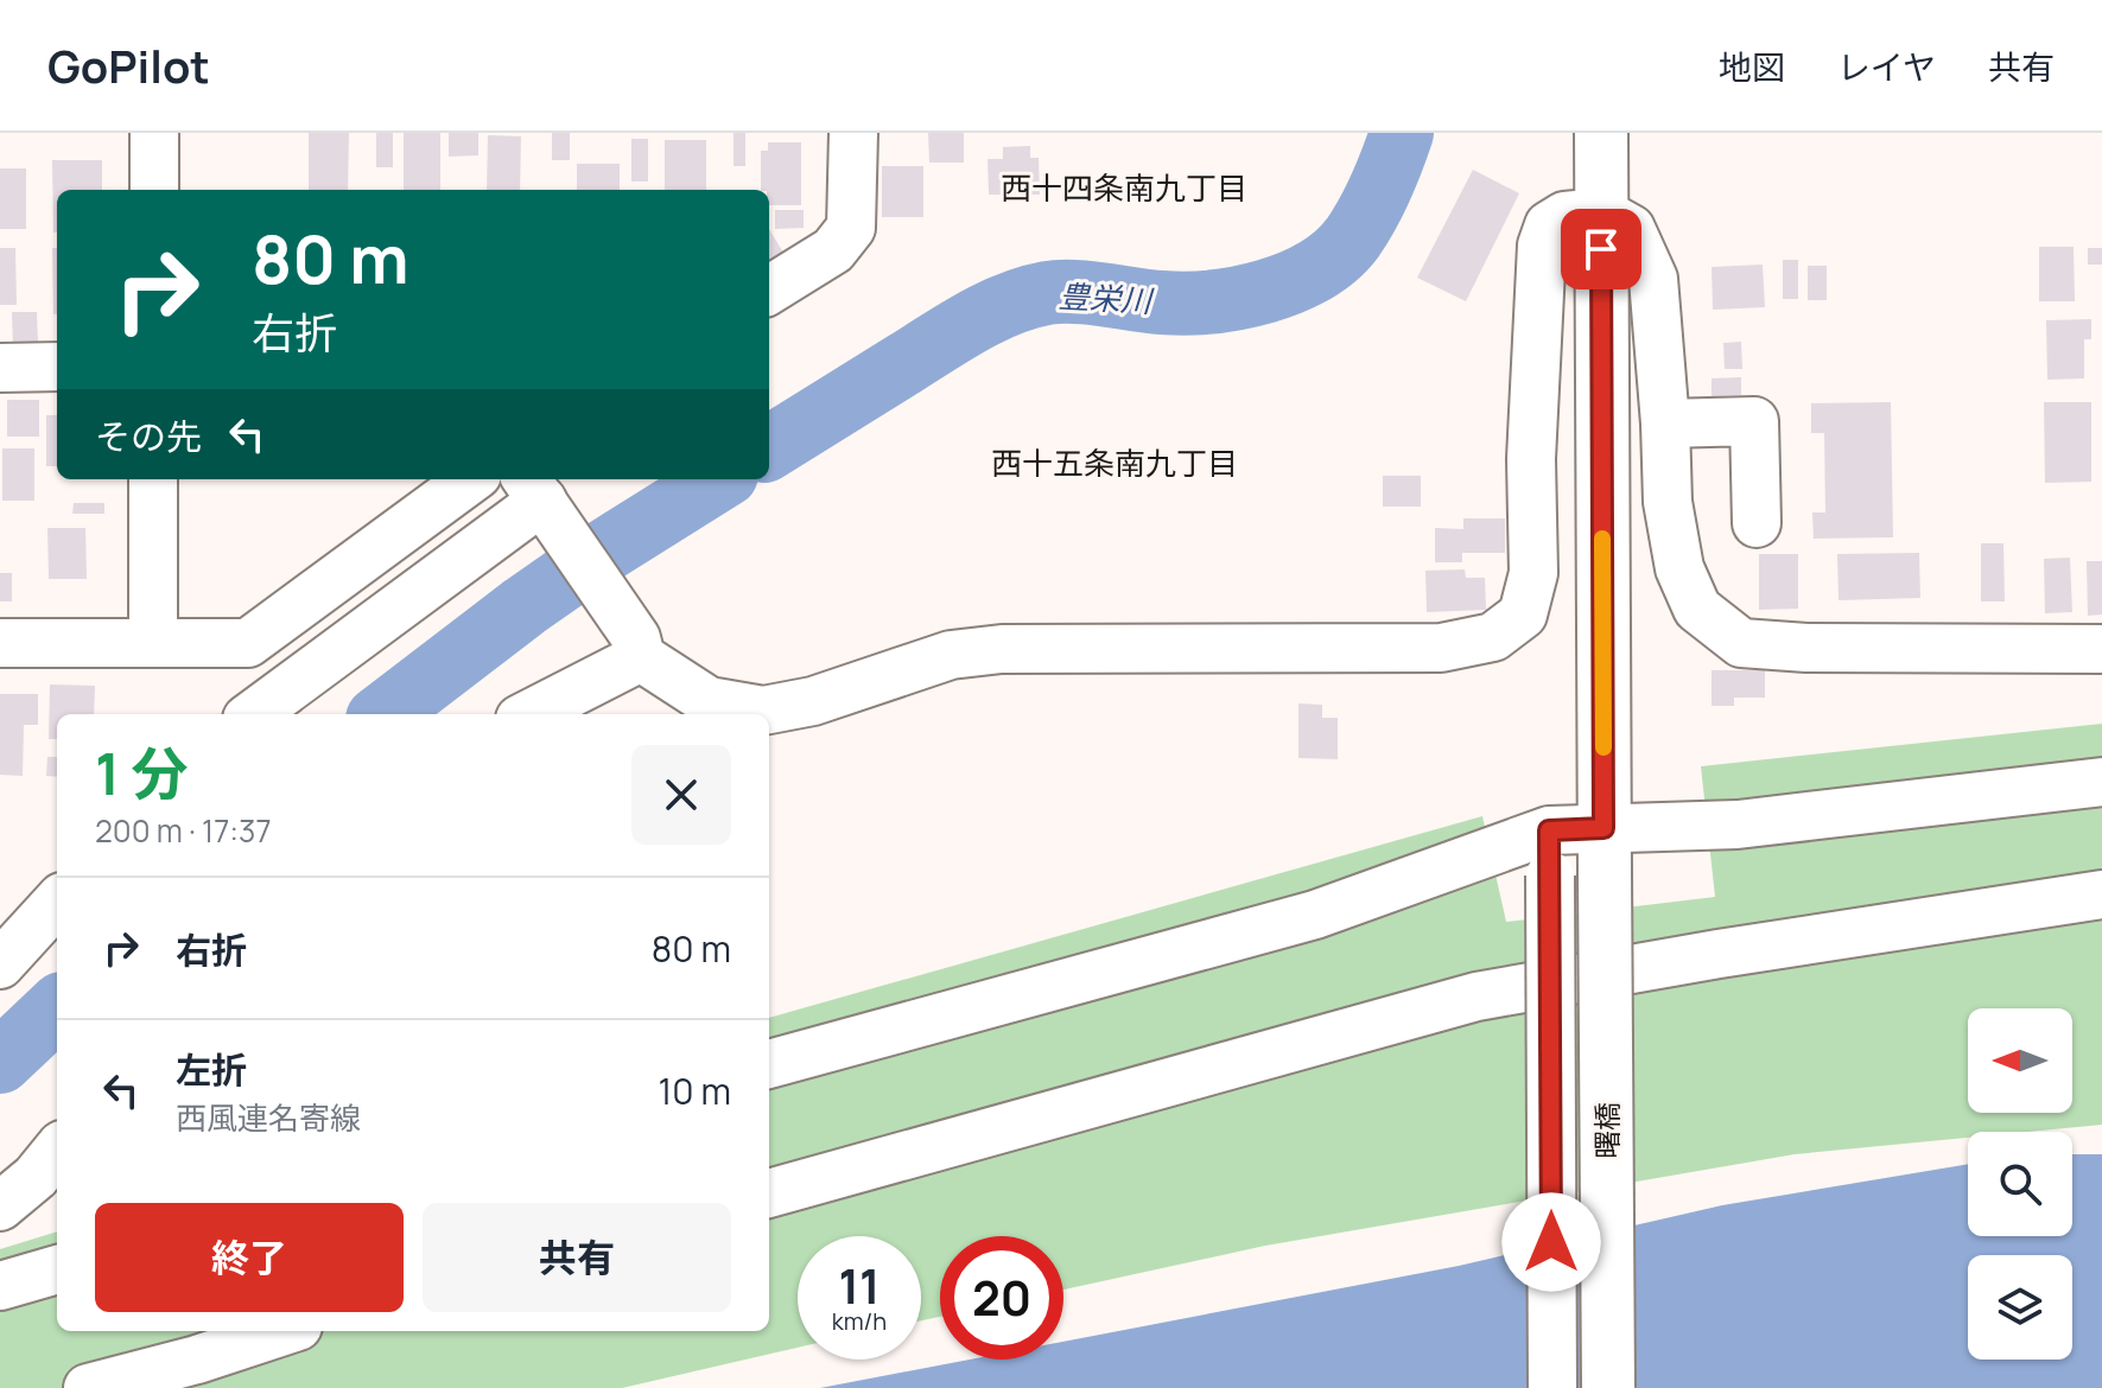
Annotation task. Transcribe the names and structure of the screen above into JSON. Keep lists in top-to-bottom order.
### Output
{
  "streets": {
    "main road": ["曙橋"]
  },
  "districts": ["西十四条南九丁目", "西十五条南九丁目"],
  "water": ["豊栄川"],
  "north": "left",
  "page": {
    "header": "GoPilot",
    "nav": ["地図", "レイヤ", "共有"],
    "turn": ["80 m", "右折"],
    "then": "その先",
    "heading": ["1 分", "200 m · 17:37"],
    "list": [
      {
        "name": "右折",
        "value": "80 m"
      },
      {
        "name": "左折",
        "note": "西風連名寄線",
        "value": "10 m"
      }
    ],
    "buttons": ["終了", "共有"],
    "speed": "11 km/h",
    "limit": "20"
  }
}
